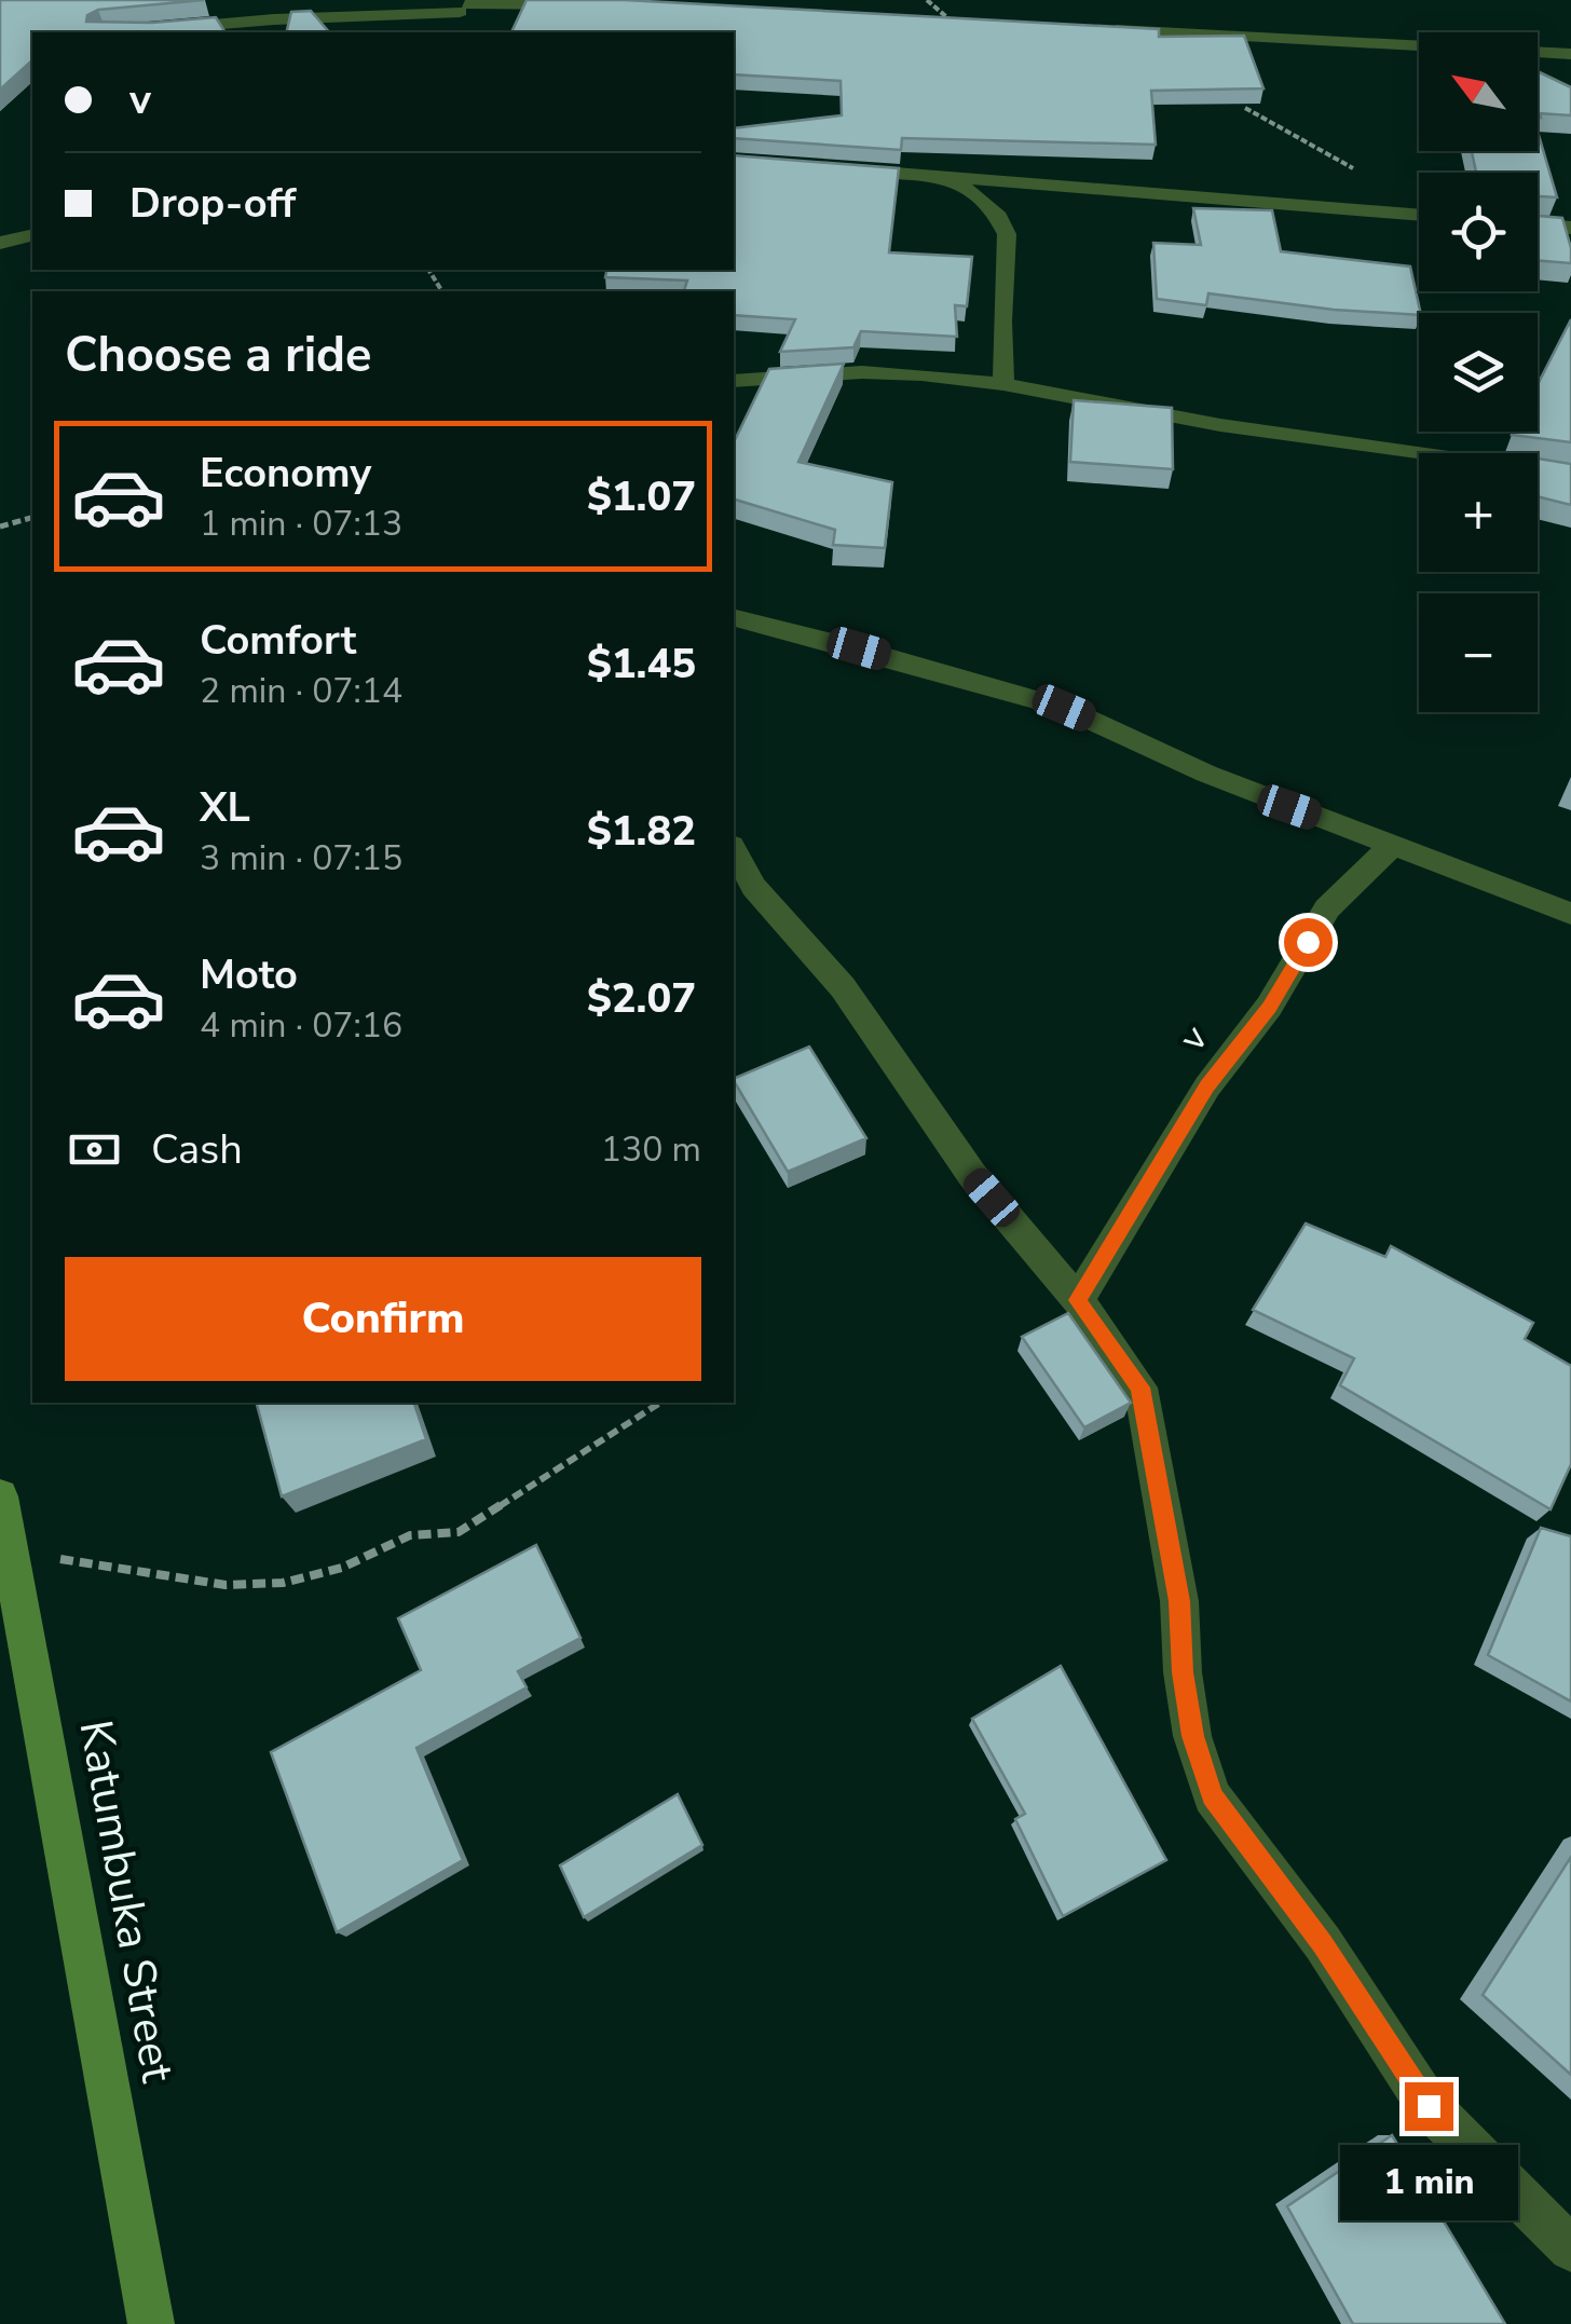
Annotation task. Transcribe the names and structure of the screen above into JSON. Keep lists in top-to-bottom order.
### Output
{
  "streets": {
    "main road": ["Katumbuka Street"],
    "street": ["v"]
  },
  "north": "top left",
  "page": {
    "map_buttons": ["+", "−"],
    "banner": ["v", "Drop-off"],
    "heading": "Choose a ride",
    "list": [
      {
        "name": "Economy",
        "note": "1 min · 07:13",
        "value": "$1.07"
      },
      {
        "name": "Comfort",
        "note": "2 min · 07:14",
        "value": "$1.45"
      },
      {
        "name": "XL",
        "note": "3 min · 07:15",
        "value": "$1.82"
      },
      {
        "name": "Moto",
        "note": "4 min · 07:16",
        "value": "$2.07"
      }
    ],
    "pay": ["Cash", "130 m"],
    "buttons": "Confirm",
    "bubble": "1 min"
  }
}
